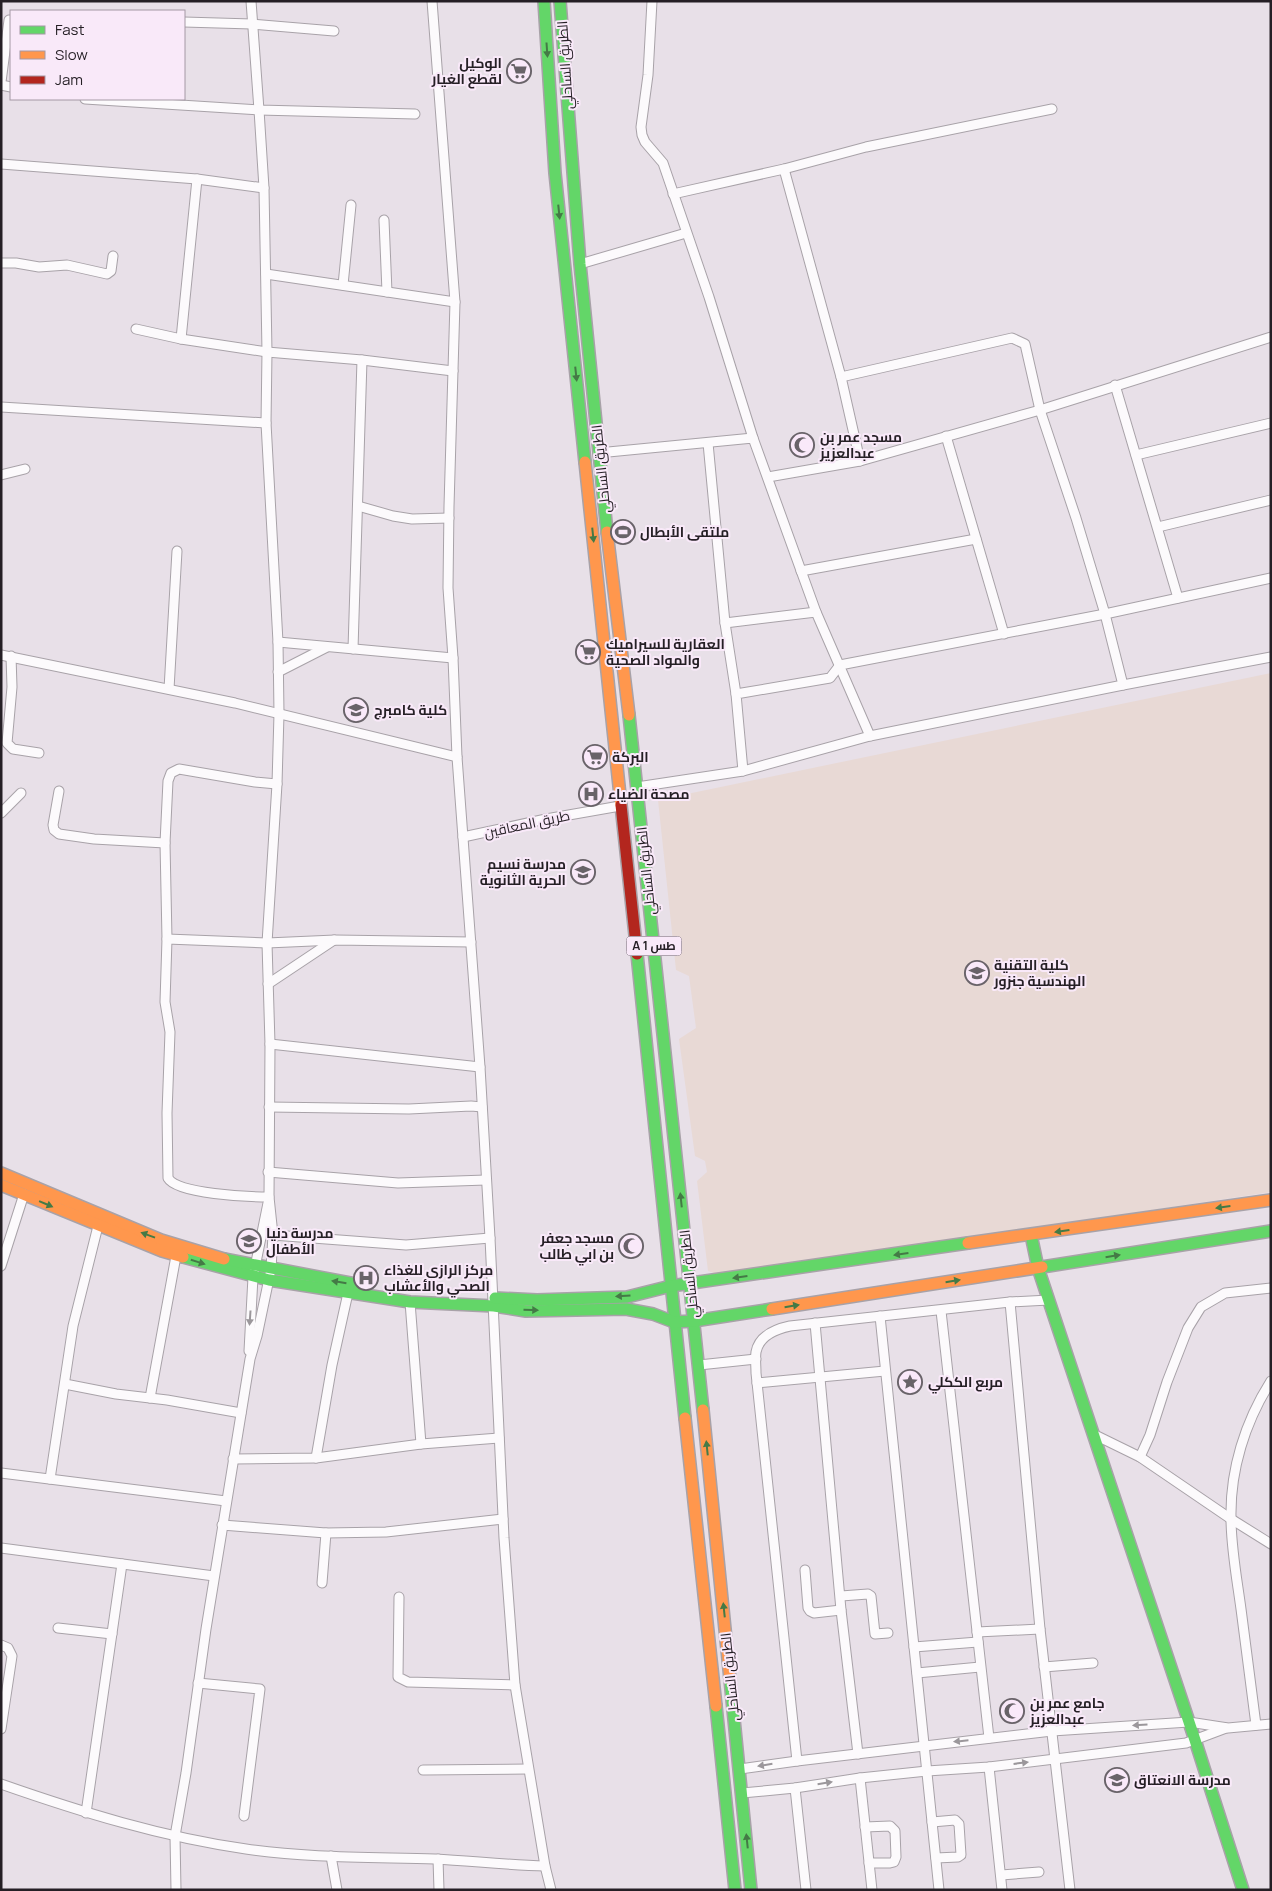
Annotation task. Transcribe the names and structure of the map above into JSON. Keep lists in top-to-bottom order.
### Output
{
  "streets": {
    "main road": ["الطريق الساحلي", "A 1 طس"],
    "street": ["طريق المعاقين"]
  },
  "crossings": [
    ["الطريق الساحلي", "طريق المعاقين"]
  ],
  "places": {
    "supermarket": ["الوكيل لقطع الغيار", "العقارية للسيراميك والمواد الصحية", "البركة"],
    "mosque": ["مسجد عمر بن عبدالعزيز", "مسجد جعفر بن ابي طالب", "جامع عمر بن عبدالعزيز"],
    "sports": ["ملتقى الأبطال"],
    "school or university": [
      "كلية كامبرج",
      "مدرسة نسيم الحرية الثانوية",
      "كلية التقنية الهندسية جنزور",
      "مدرسة دنيا الأطفال",
      "مدرسة الانعتاق"
    ],
    "hospital": ["مصحة الضياء", "مركز الرازي للغذاء الصحي والأعشاب"],
    "place": ["مربع الككلي"]
  },
  "legend": ["Fast", "Slow", "Jam"]
}
